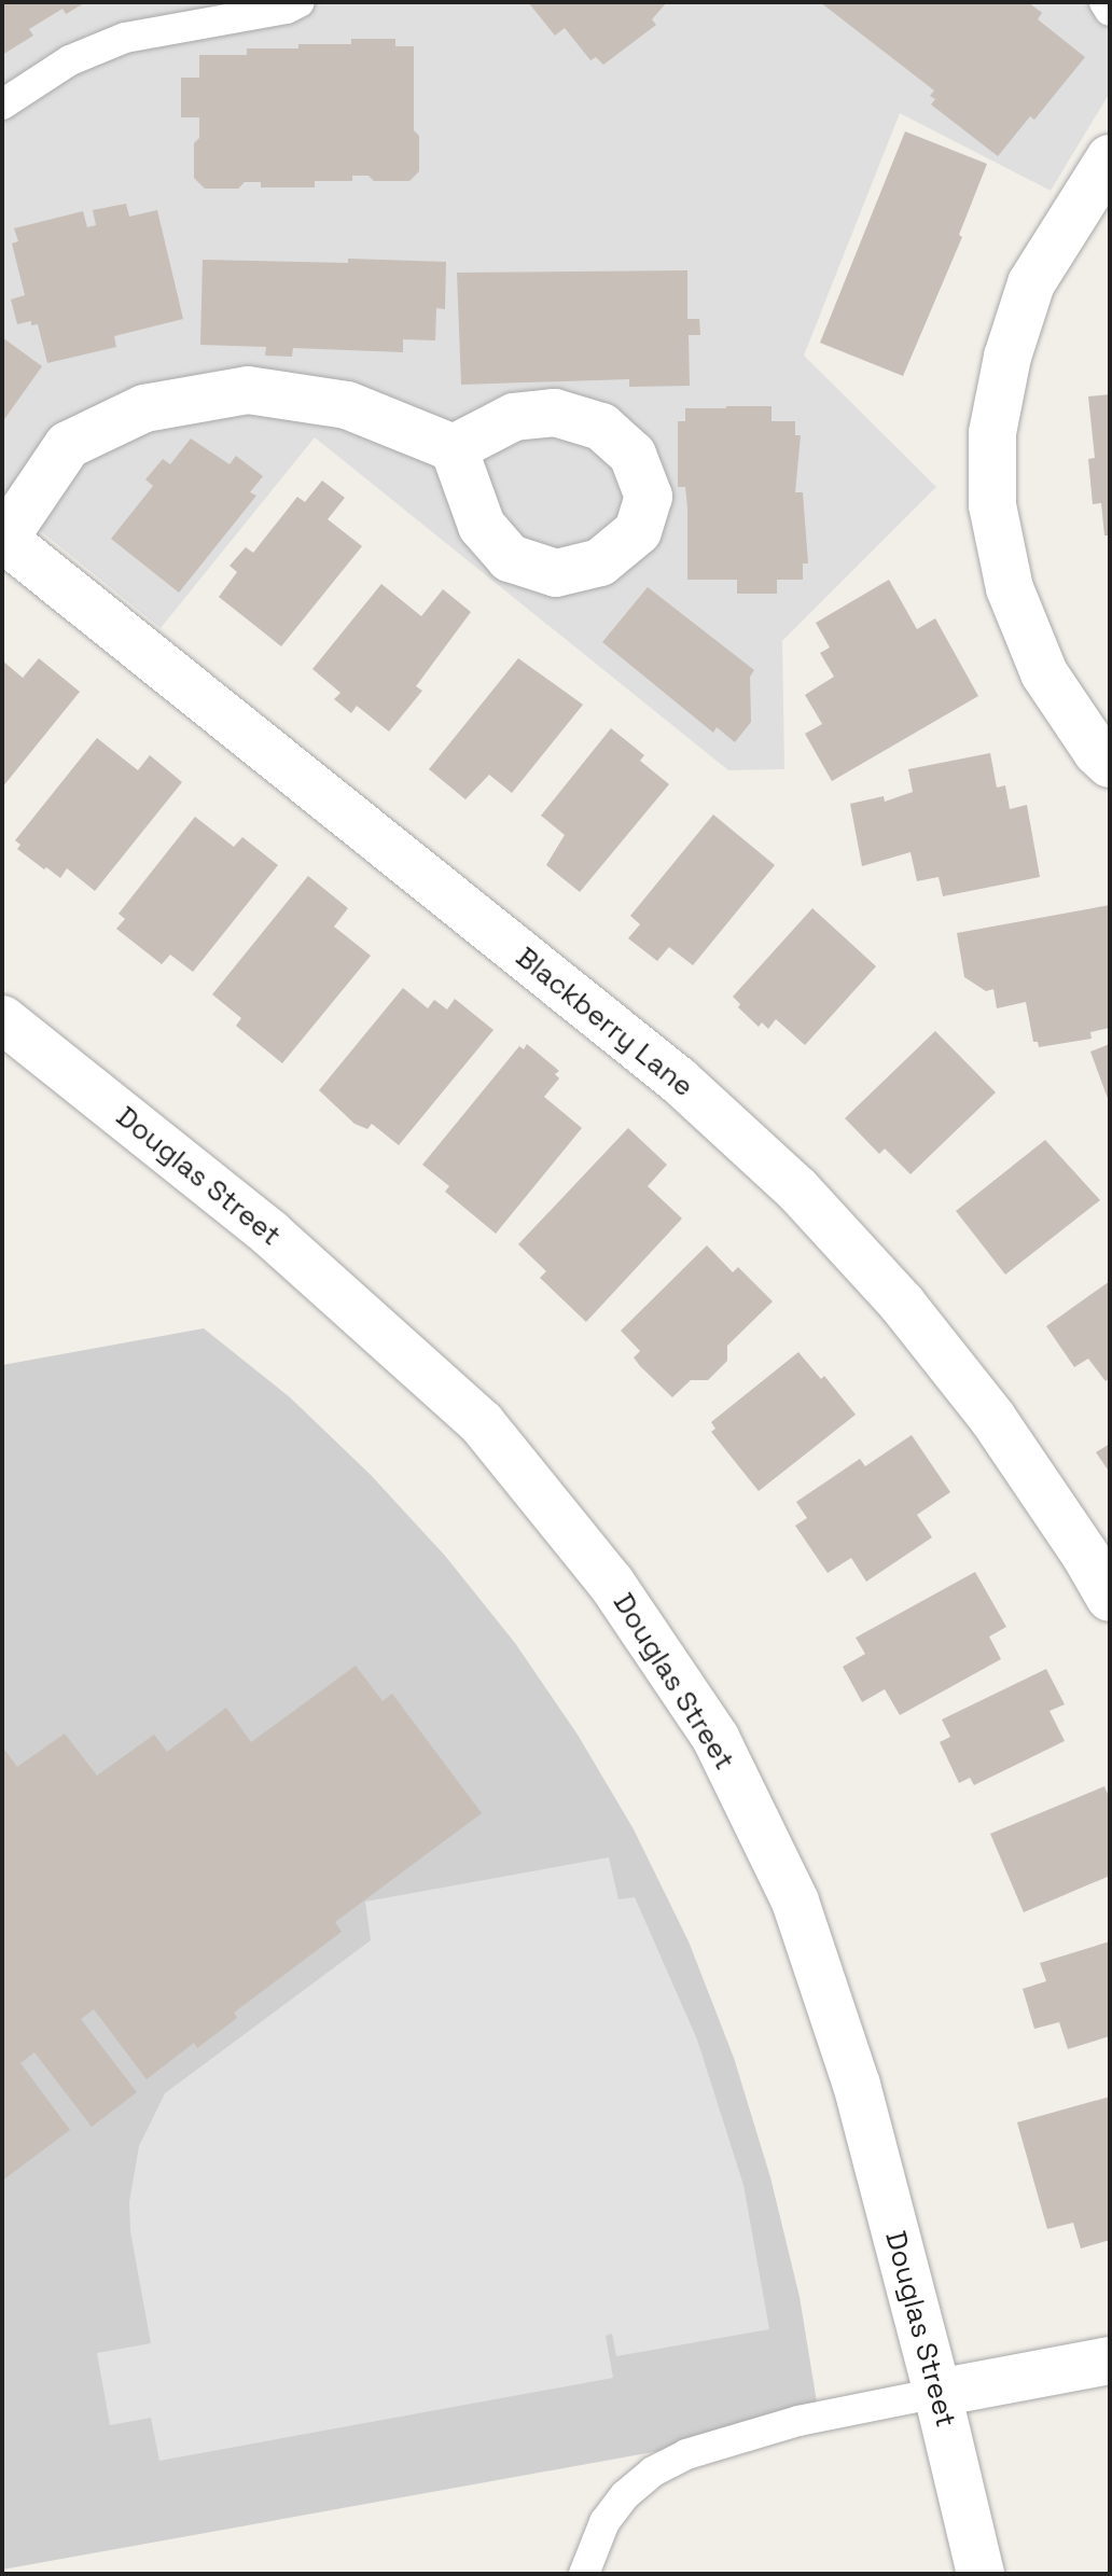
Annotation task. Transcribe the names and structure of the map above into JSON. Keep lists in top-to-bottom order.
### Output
{
  "streets": {
    "street": ["Blackberry Lane", "Douglas Street"]
  }
}
